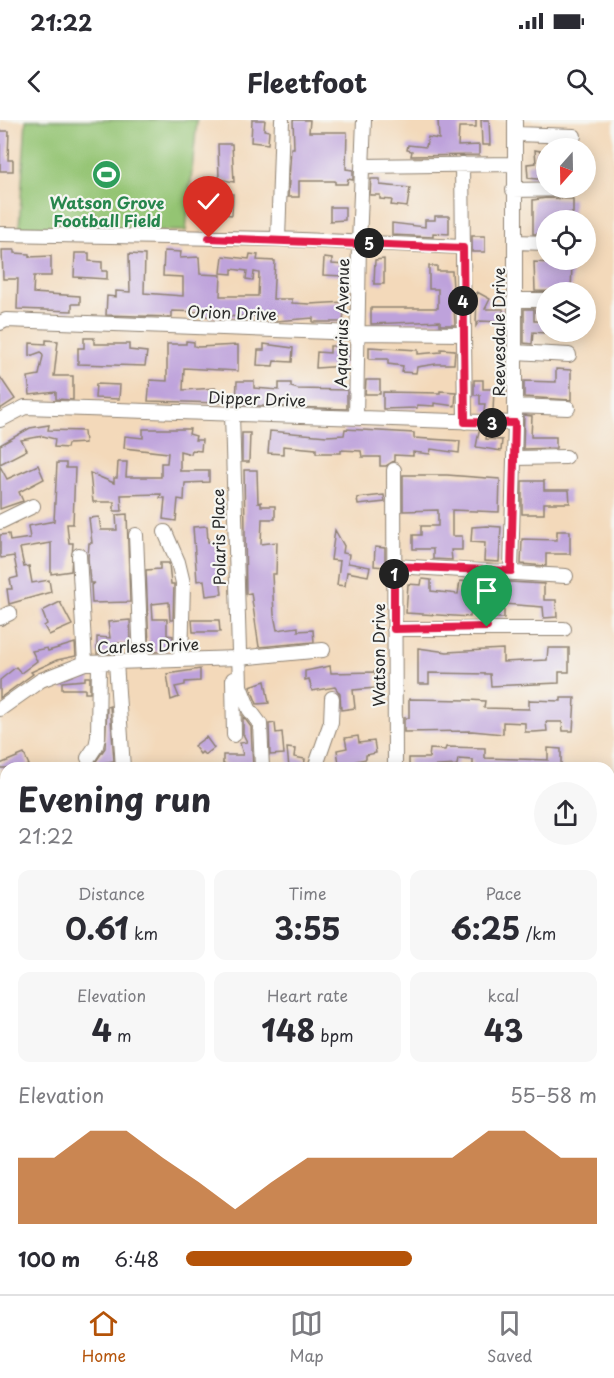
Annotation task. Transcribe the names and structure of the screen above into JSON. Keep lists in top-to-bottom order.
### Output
{
  "streets": {
    "street": [
      "Orion Drive",
      "Aquarius Avenue",
      "Reevesdale Drive",
      "Dipper Drive",
      "Polaris Place",
      "Carless Drive",
      "Watson Drive"
    ]
  },
  "crossings": [
    ["Orion Drive", "Aquarius Avenue"],
    ["Aquarius Avenue", "Dipper Drive"],
    ["Reevesdale Drive", "Dipper Drive"],
    ["Dipper Drive", "Polaris Place"],
    ["Polaris Place", "Carless Drive"]
  ],
  "places": {
    "sports": ["Watson Grove Football Field"]
  },
  "north": "bottom",
  "page": {
    "status": "21:22",
    "header": "Fleetfoot",
    "pins": [
      "5",
      "4",
      "3",
      "1"
    ],
    "heading": ["Evening run", "21:22"],
    "stats": [
      ["Distance", "0.61 km"],
      ["Time", "3:55"],
      ["Pace", "6:25 /km"],
      ["Elevation", "4 m"],
      ["Heart rate", "148 bpm"],
      ["kcal", "43"]
    ],
    "chart": ["Elevation", "55–58 m"],
    "list": [
      {
        "name": "100 m",
        "note": "6:48"
      }
    ],
    "tabs": ["Home", "Map", "Saved"]
  }
}
